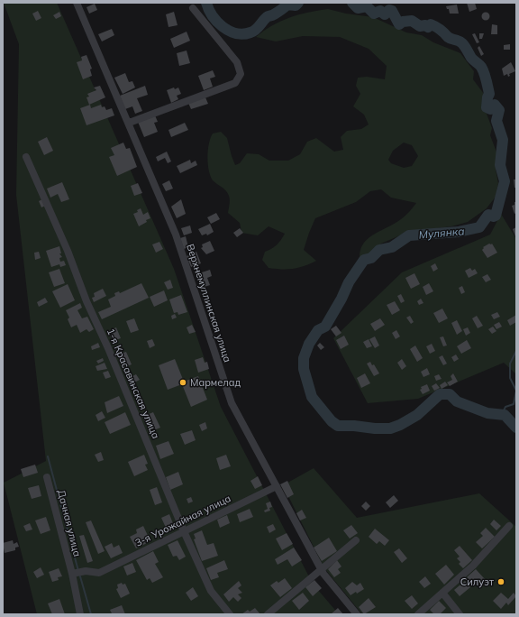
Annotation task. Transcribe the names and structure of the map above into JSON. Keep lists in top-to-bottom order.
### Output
{
  "streets": {
    "street": [
      "Верхнемуллинская улица",
      "1-я Красавинская улица",
      "3-я Урожайная улица",
      "Дачная улица"
    ]
  },
  "crossings": [
    ["Верхнемуллинская улица", "3-я Урожайная улица"],
    ["1-я Красавинская улица", "3-я Урожайная улица"],
    ["3-я Урожайная улица", "Дачная улица"]
  ],
  "water": ["Мулянка"],
  "places": ["Мармелад", "Силуэт"]
}
